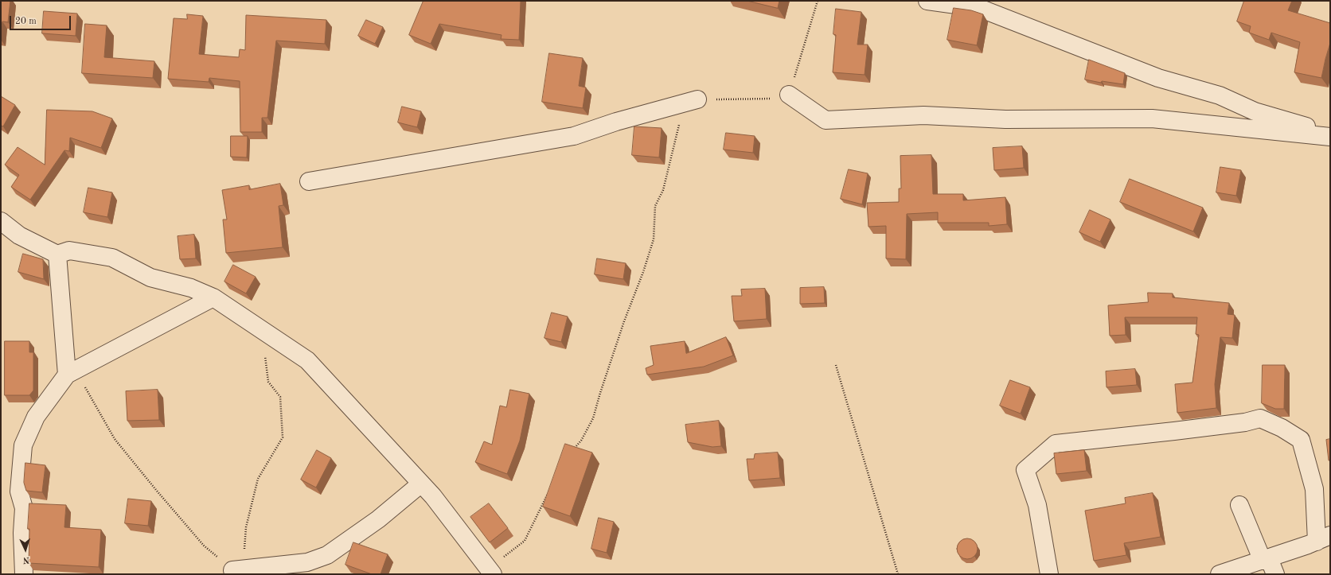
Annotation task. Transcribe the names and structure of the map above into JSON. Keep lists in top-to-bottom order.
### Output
{
  "scale_bar": "20 m",
  "north": "bottom"
}
